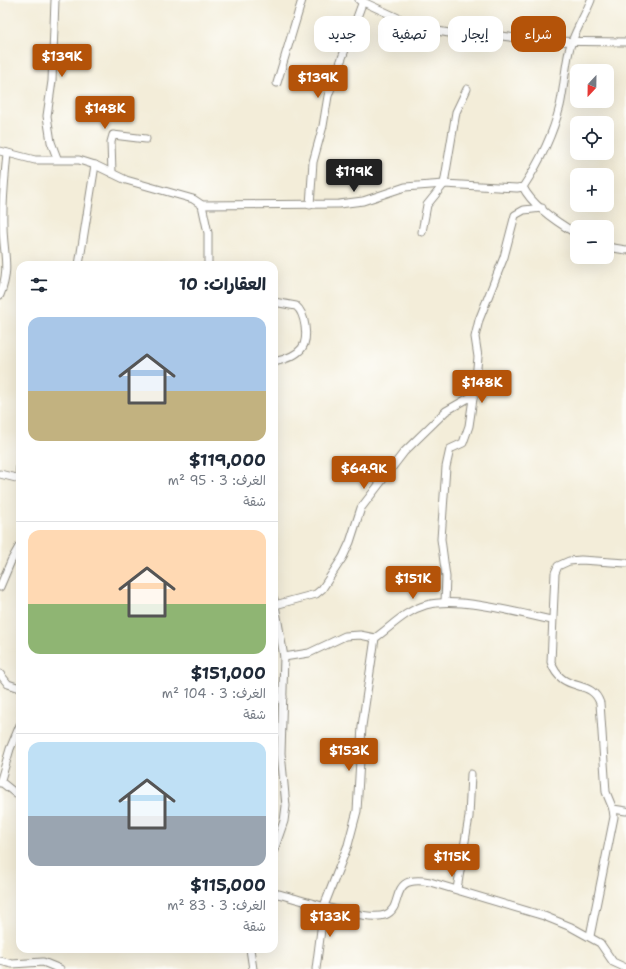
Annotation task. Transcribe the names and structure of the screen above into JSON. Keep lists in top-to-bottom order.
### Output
{
  "north": "bottom",
  "page": {
    "chip": [
      "شراء",
      "إيجار",
      "تصفية",
      "جديد"
    ],
    "price": [
      "$139K",
      "$139K",
      "$148K",
      "$119K",
      "$148K",
      "$64.9K",
      "$151K",
      "$153K",
      "$115K",
      "$133K"
    ],
    "map_buttons": ["+", "−"],
    "heading": "العقارات: 10",
    "list": [
      {
        "name": "$119,000",
        "note": "الغرف: 3 · 95 m² · شقة"
      },
      {
        "name": "$151,000",
        "note": "الغرف: 3 · 104 m² · شقة"
      },
      {
        "name": "$115,000",
        "note": "الغرف: 3 · 83 m² · شقة"
      }
    ]
  }
}
